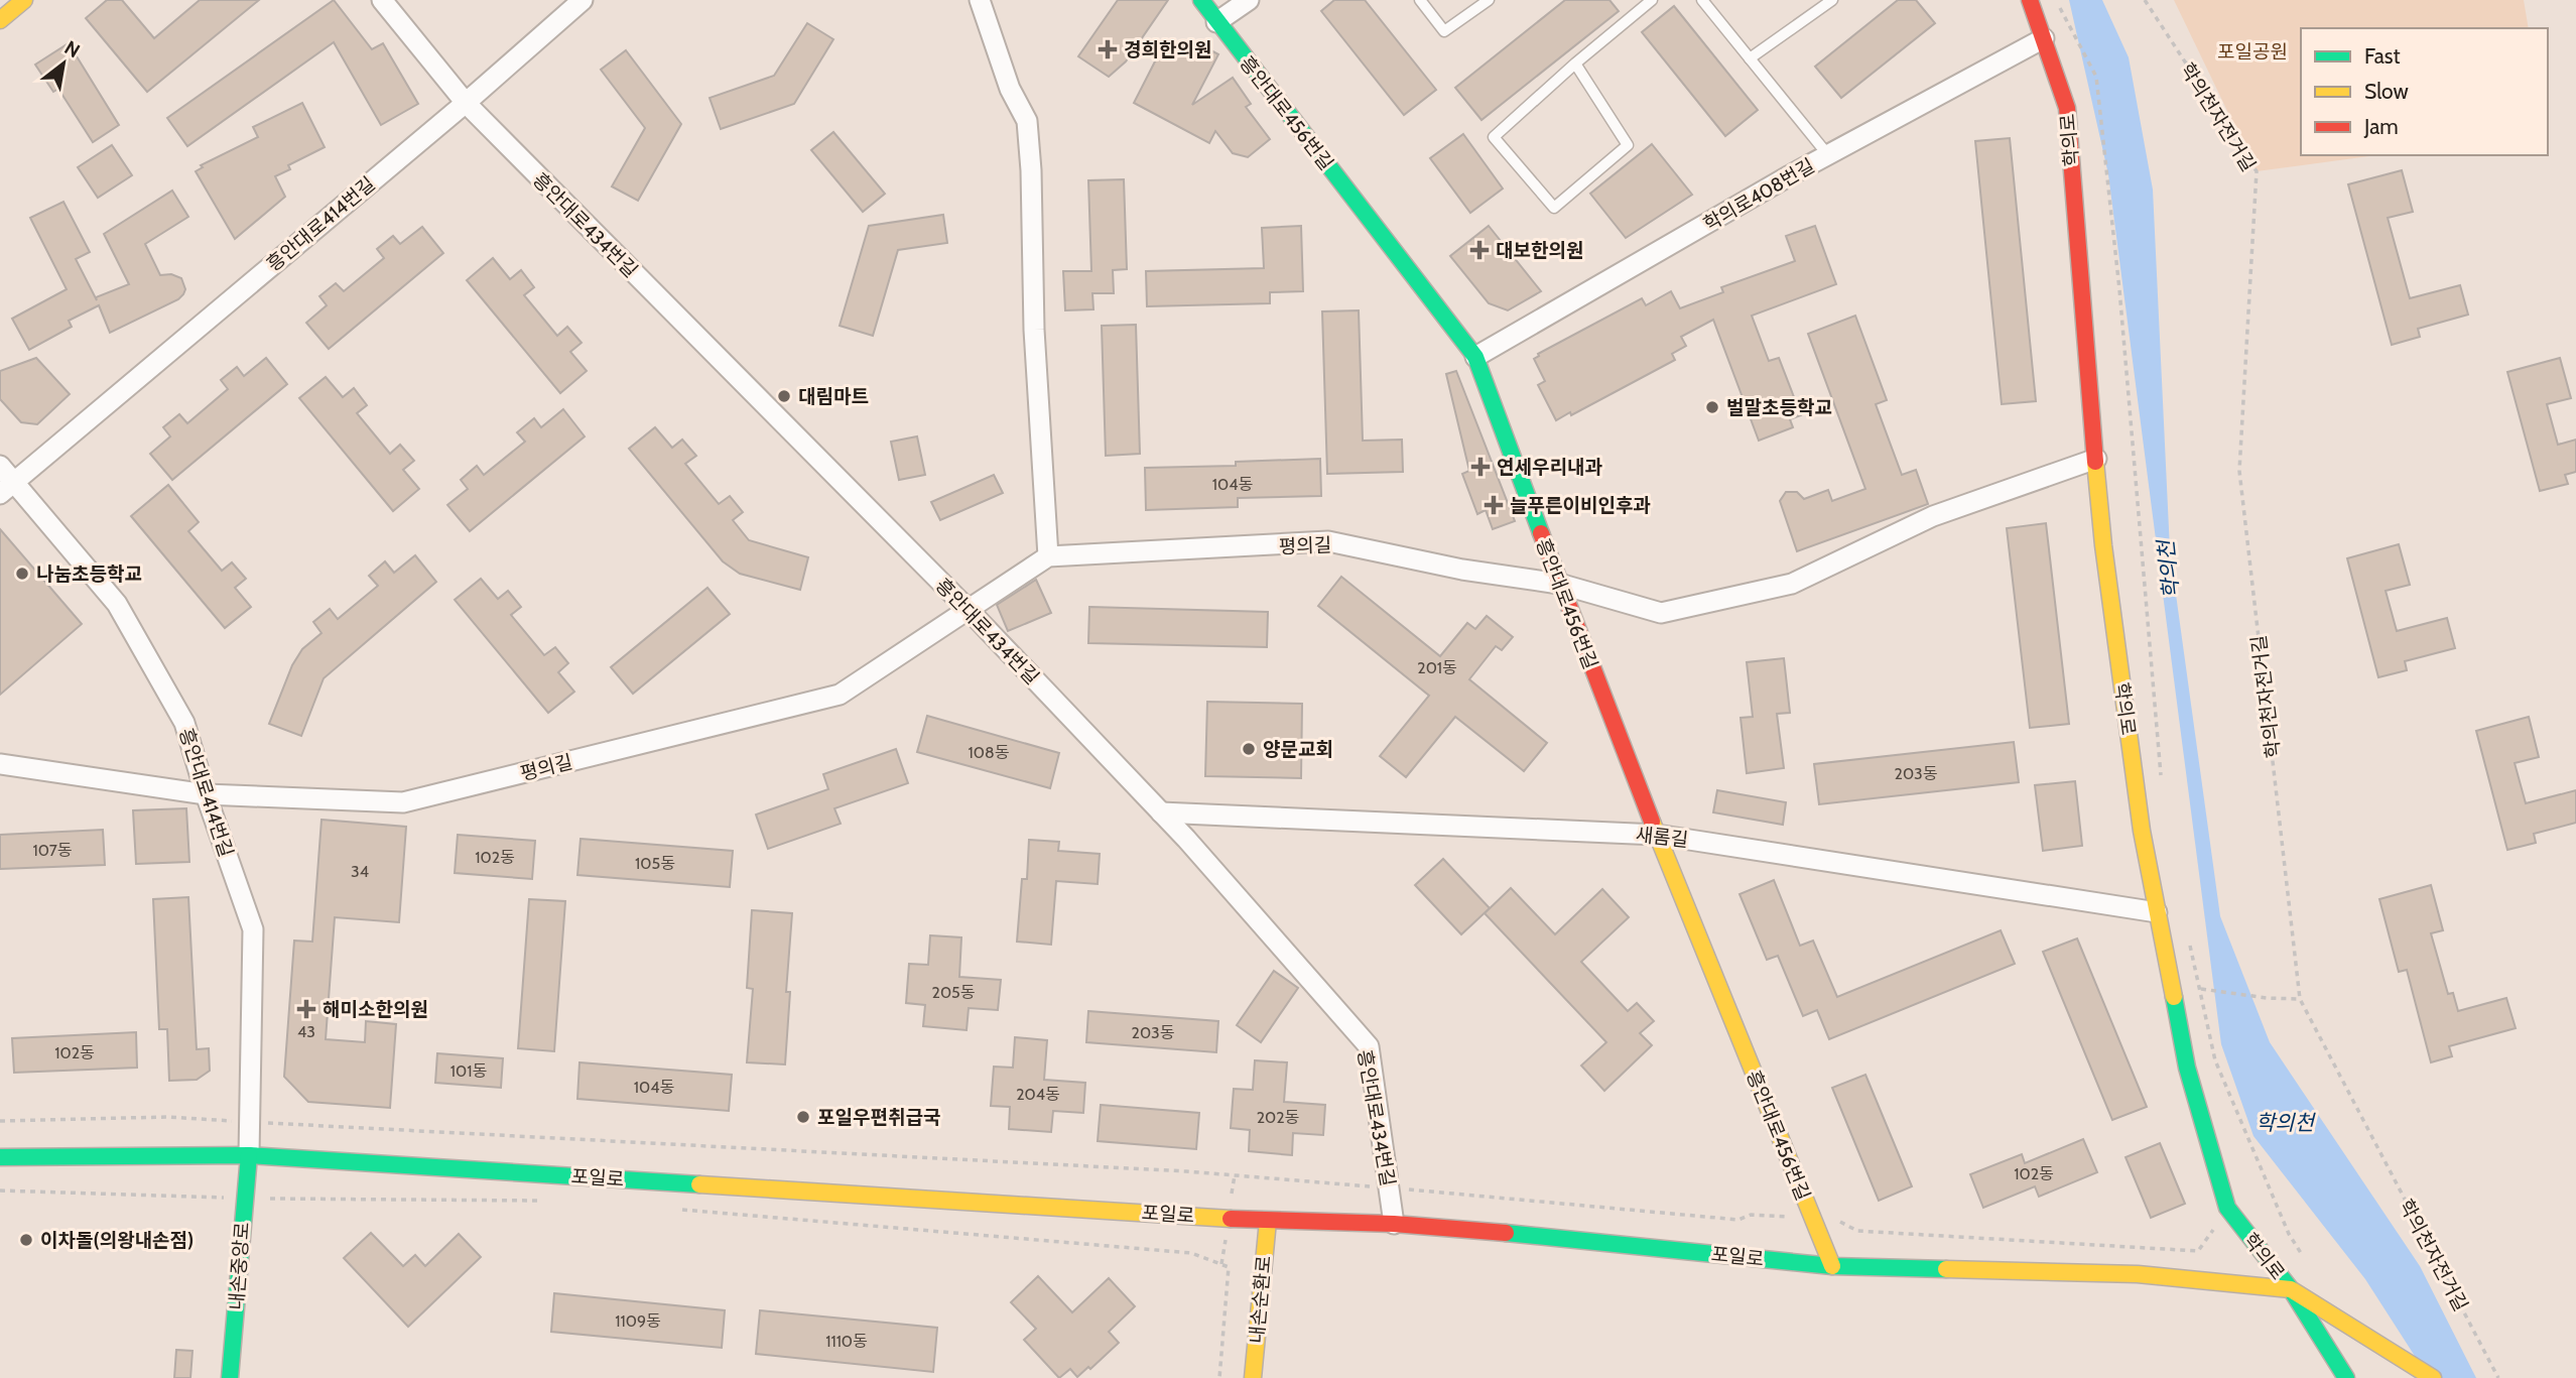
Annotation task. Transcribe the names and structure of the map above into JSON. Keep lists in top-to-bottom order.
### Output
{
  "streets": {
    "street": [
      "흥안대로456번길",
      "학의로",
      "학의로408번길",
      "흥안대로414번길",
      "흥안대로434번길",
      "평의길",
      "새롬길",
      "포일로",
      "내손중앙로",
      "내손순환로"
    ],
    "path": ["학의천자전거길"]
  },
  "crossings": [
    ["흥안대로456번길", "학의로408번길"],
    ["흥안대로456번길", "평의길"],
    ["흥안대로456번길", "새롬길"],
    ["흥안대로456번길", "포일로"],
    ["학의로", "학의로408번길"],
    ["학의로", "평의길"],
    ["학의로", "새롬길"],
    ["학의로", "포일로"],
    ["흥안대로414번길", "흥안대로434번길"],
    ["흥안대로414번길", "평의길"],
    ["흥안대로414번길", "포일로"],
    ["흥안대로414번길", "내손중앙로"],
    ["흥안대로434번길", "평의길"],
    ["흥안대로434번길", "새롬길"],
    ["흥안대로434번길", "포일로"],
    ["포일로", "내손중앙로"],
    ["포일로", "내손순환로"]
  ],
  "water": ["학의천"],
  "parks": ["포일공원"],
  "places": {
    "health": [
      "경희한의원",
      "대보한의원",
      "연세우리내과",
      "늘푸른이비인후과",
      "해미소한의원"
    ],
    "other": [
      "대림마트",
      "벌말초등학교",
      "나눔초등학교",
      "양문교회",
      "포일우편취급국",
      "이차돌(의왕내손점)"
    ]
  },
  "house_numbers": [
    "104동",
    "201동",
    "108동",
    "203동",
    "107동",
    "102동",
    "105동",
    "34",
    "205동",
    "43",
    "203동",
    "102동",
    "101동",
    "104동",
    "204동",
    "202동",
    "102동",
    "1109동",
    "1110동"
  ],
  "legend": ["Fast", "Slow", "Jam"],
  "north": "top right"
}
